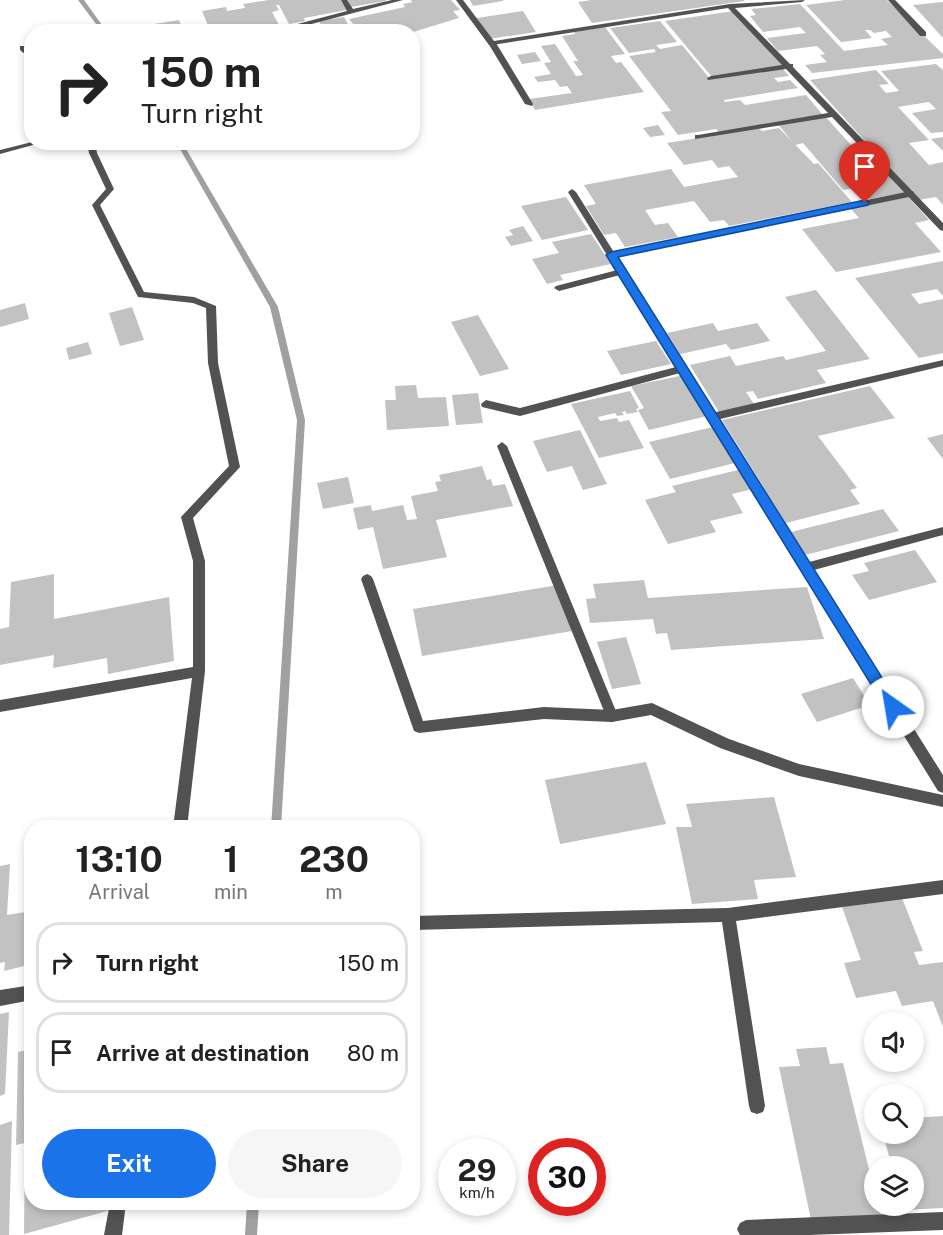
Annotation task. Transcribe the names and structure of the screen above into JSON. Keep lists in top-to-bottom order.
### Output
{
  "page": {
    "turn": ["150 m", "Turn right"],
    "eta": [
      "13:10",
      "Arrival",
      "1",
      "min",
      "230",
      "m"
    ],
    "list": [
      {
        "name": "Turn right",
        "value": "150 m"
      },
      {
        "name": "Arrive at destination",
        "value": "80 m"
      }
    ],
    "buttons": ["Exit", "Share"],
    "speed": "29 km/h",
    "limit": "30"
  }
}
